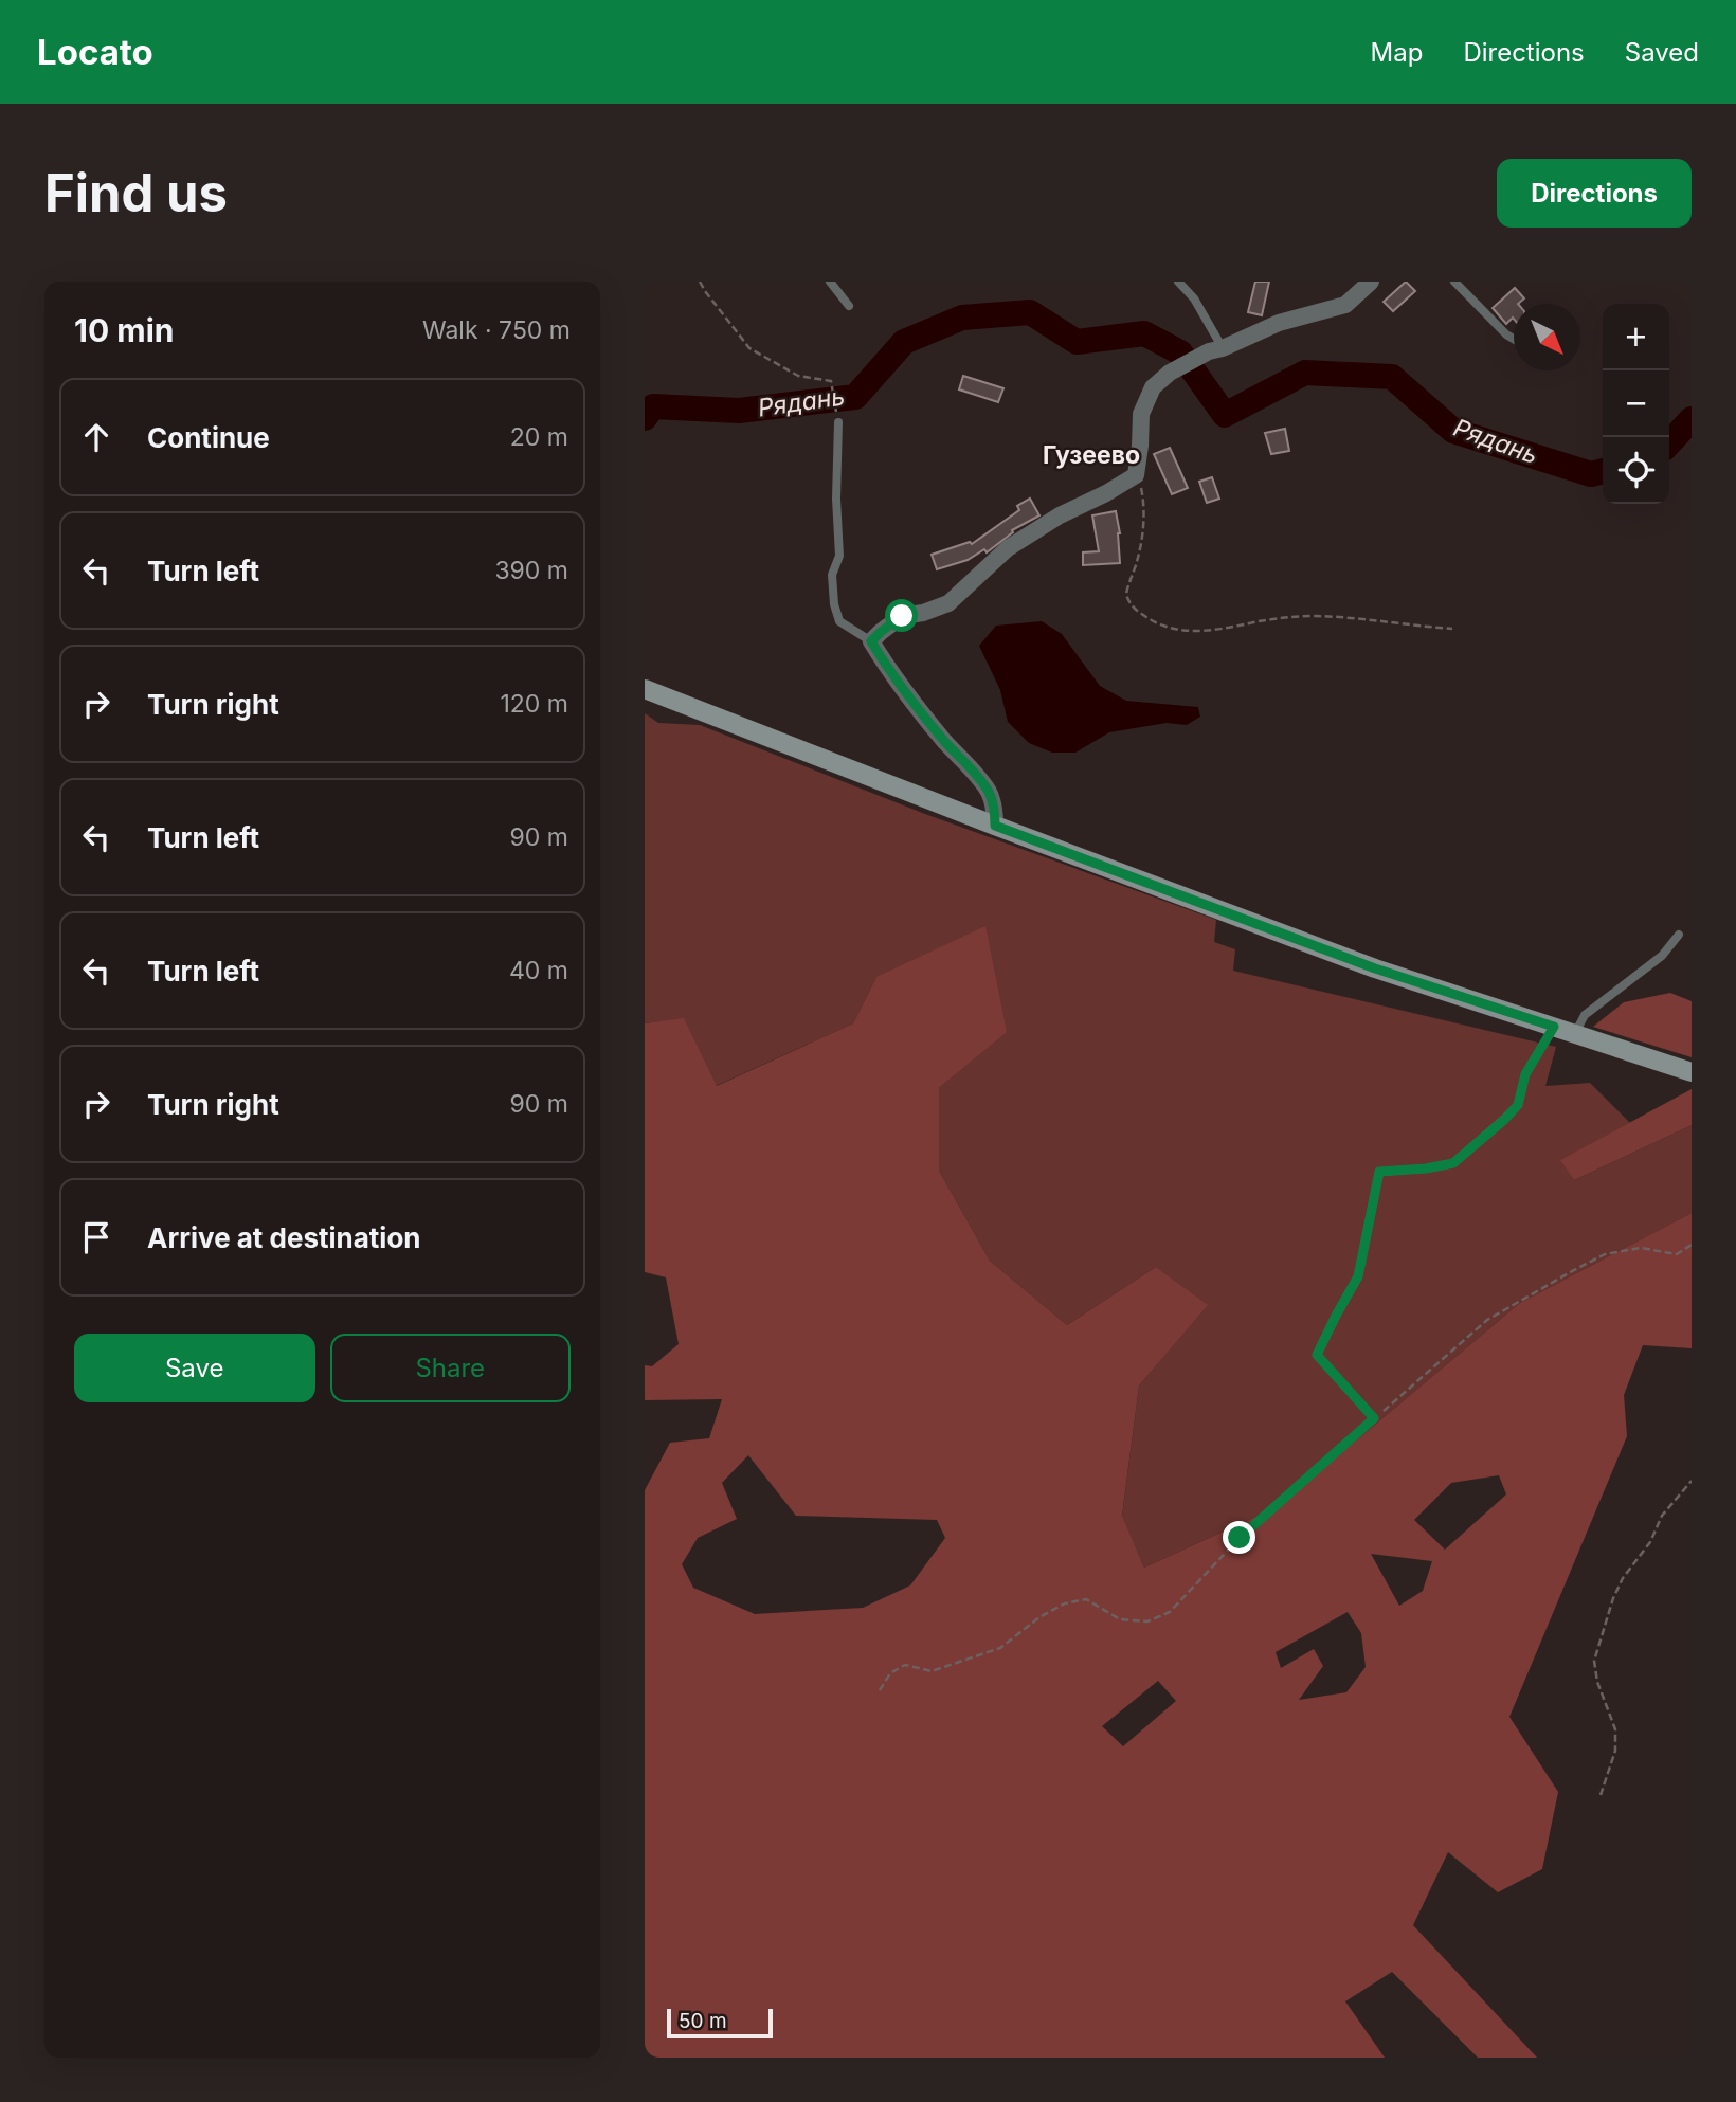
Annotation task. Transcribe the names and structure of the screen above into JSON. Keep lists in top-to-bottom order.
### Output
{
  "districts": ["Гузеево"],
  "water": ["Рядань"],
  "scale_bar": "50 m",
  "north": "bottom right",
  "page": {
    "header": "Locato",
    "nav": ["Map", "Directions", "Saved"],
    "buttons": [
      "Directions",
      ["Save", "Share"]
    ],
    "title": "Find us",
    "heading": ["10 min", "Walk · 750 m"],
    "map_buttons": ["+", "−"],
    "list": [
      ["Continue", "20 m"],
      ["Turn left", "390 m"],
      ["Turn right", "120 m"],
      ["Turn left", "90 m"],
      ["Turn left", "40 m"],
      ["Turn right", "90 m"],
      "Arrive at destination"
    ],
    "scale": "50 m"
  }
}
